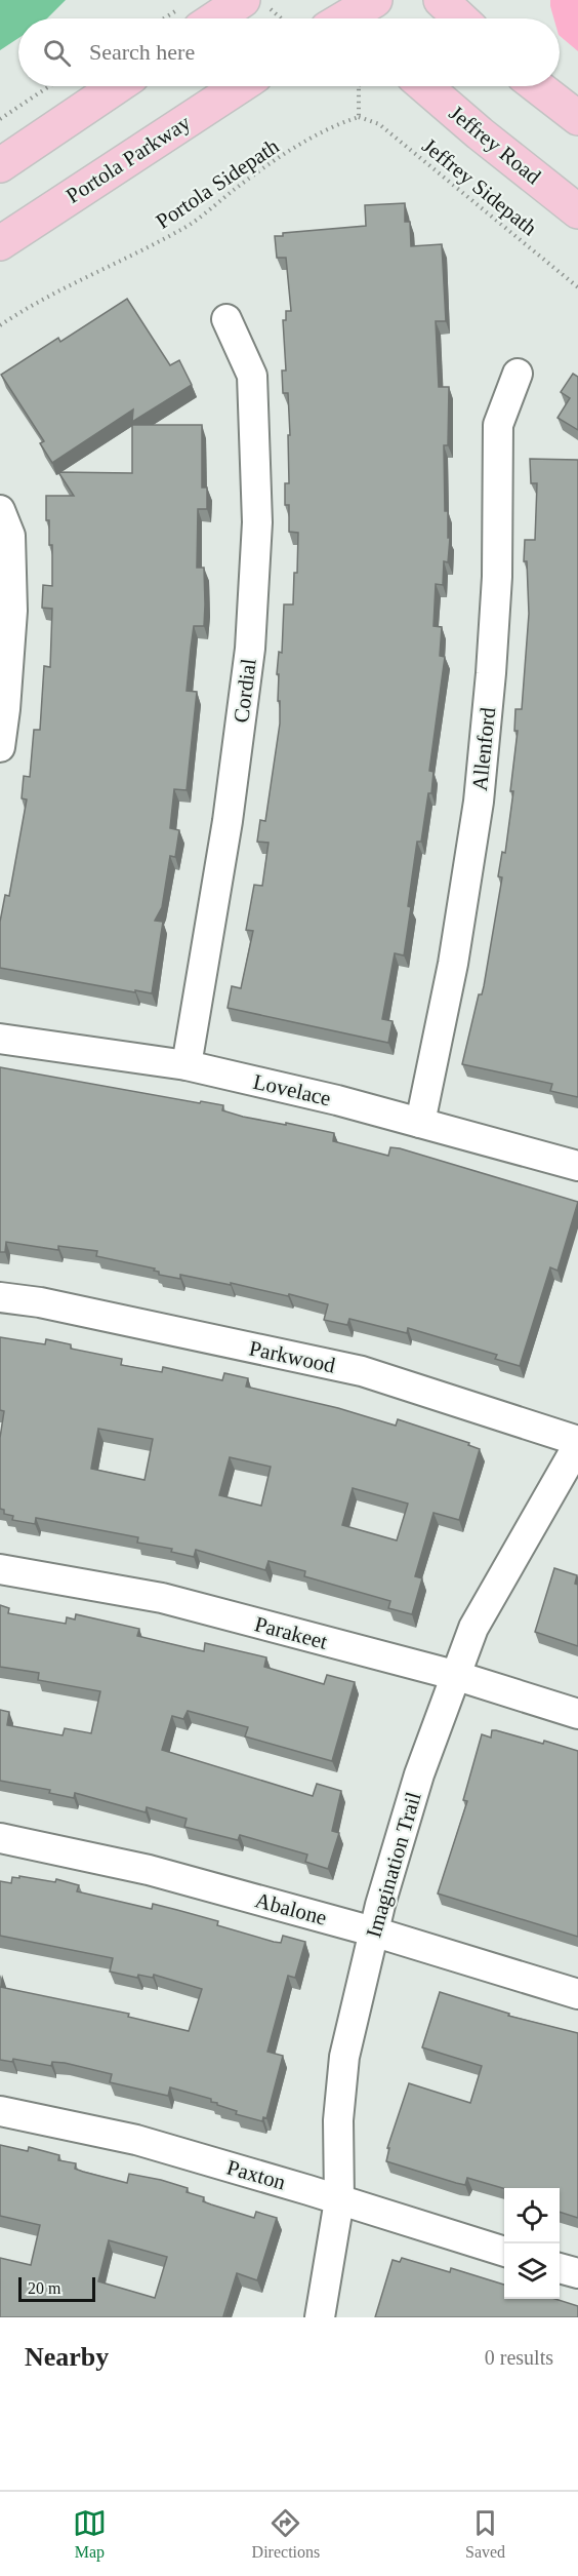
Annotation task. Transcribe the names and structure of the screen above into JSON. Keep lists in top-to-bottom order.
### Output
{
  "streets": {
    "main road": ["Jeffrey Road", "Portola Parkway"],
    "street": [
      "Cordial",
      "Allenford",
      "Lovelace",
      "Parkwood",
      "Parakeet",
      "Imagination Trail",
      "Abalone",
      "Paxton"
    ],
    "path": ["Portola Sidepath", "Jeffrey Sidepath"]
  },
  "crossings": [
    ["Portola Sidepath", "Jeffrey Sidepath"],
    ["Cordial", "Lovelace"],
    ["Allenford", "Lovelace"],
    ["Parkwood", "Imagination Trail"],
    ["Parakeet", "Imagination Trail"],
    ["Imagination Trail", "Abalone"],
    ["Imagination Trail", "Paxton"]
  ],
  "scale_bar": "20 m",
  "page": {
    "search": "Search here",
    "scale": "20 m",
    "heading": ["Nearby", "0 results"],
    "nav": ["Map", "Directions", "Saved"]
  }
}
